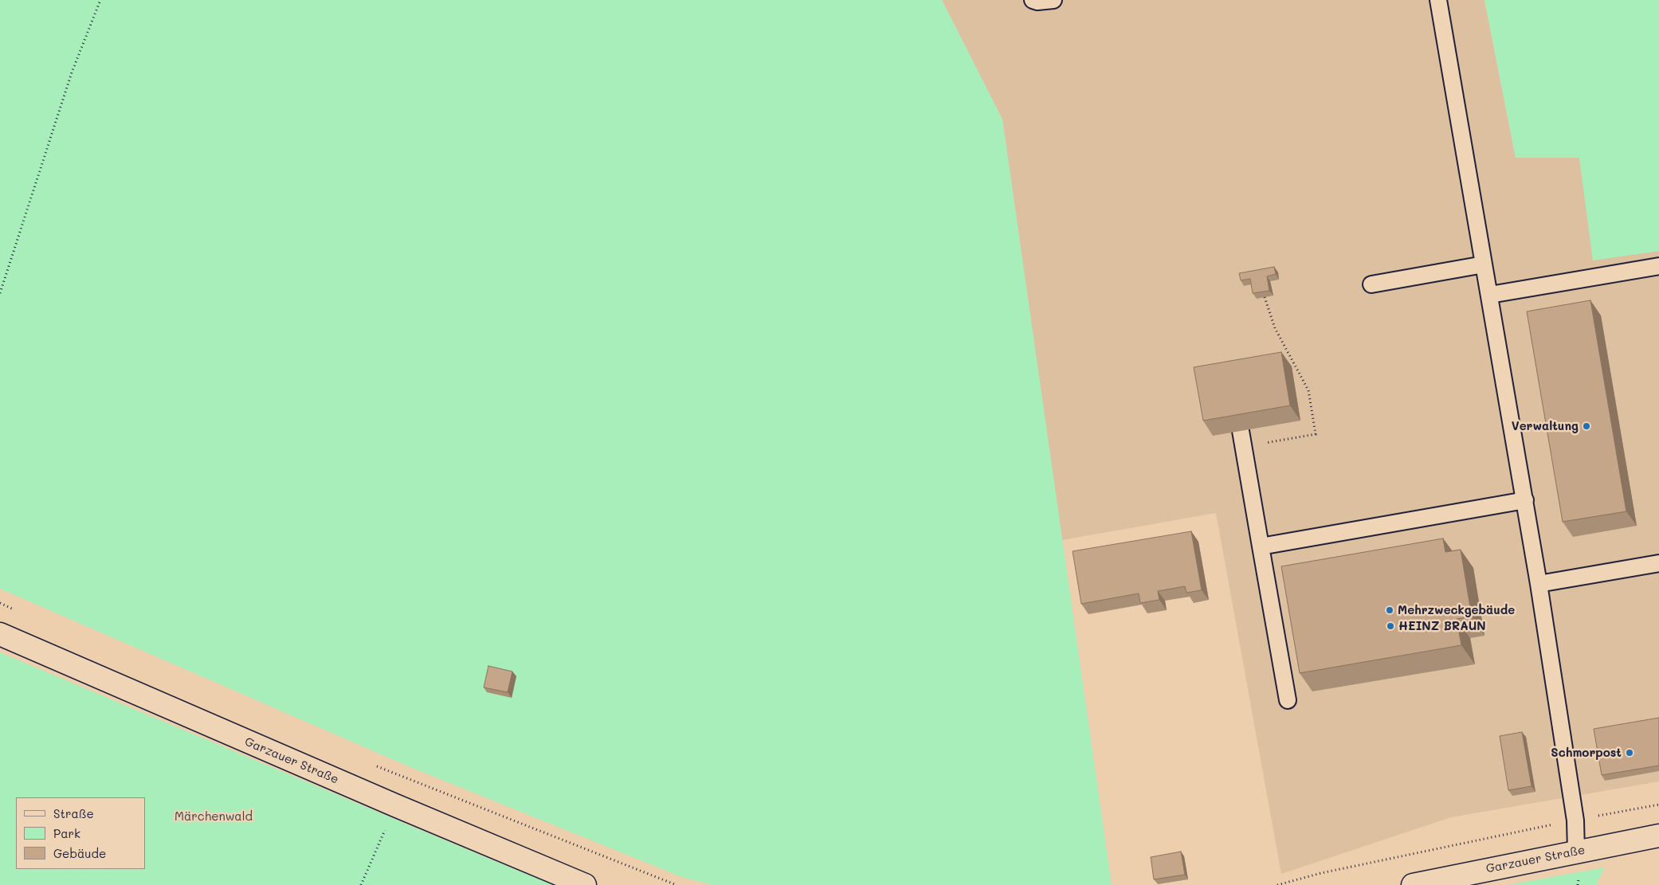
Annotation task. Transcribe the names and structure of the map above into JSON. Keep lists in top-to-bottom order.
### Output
{
  "streets": {
    "street": ["Garzauer Straße"]
  },
  "parks": ["Märchenwald"],
  "places": [
    "Verwaltung",
    "Mehrzweckgebäude",
    "HEINZ BRAUN",
    "Schmorpost"
  ],
  "legend": ["Straße", "Park", "Gebäude"]
}
